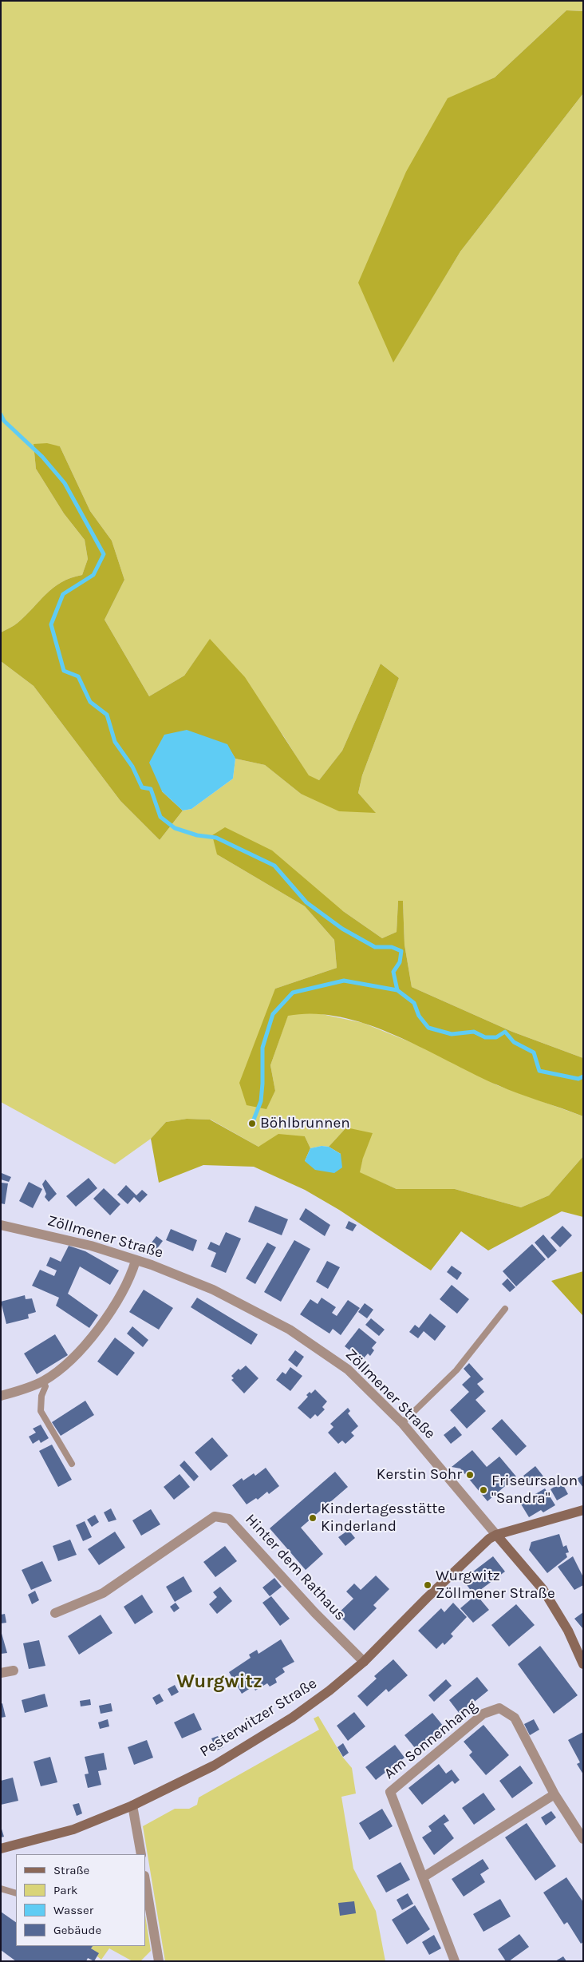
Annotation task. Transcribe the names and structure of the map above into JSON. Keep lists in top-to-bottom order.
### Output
{
  "streets": {
    "street": [
      "Zöllmener Straße",
      "Hinter dem Rathaus",
      "Pesterwitzer Straße",
      "Am Sonnenhang"
    ]
  },
  "crossings": [
    ["Zöllmener Straße", "Pesterwitzer Straße"],
    ["Hinter dem Rathaus", "Pesterwitzer Straße"]
  ],
  "districts": ["Wurgwitz"],
  "places": [
    "Böhlbrunnen",
    "Kerstin Sohr",
    "Friseursalon \"Sandra\"",
    "Kindertagesstätte Kinderland",
    "Wurgwitz Zöllmener Straße"
  ],
  "legend": [
    "Straße",
    "Park",
    "Wasser",
    "Gebäude"
  ]
}
